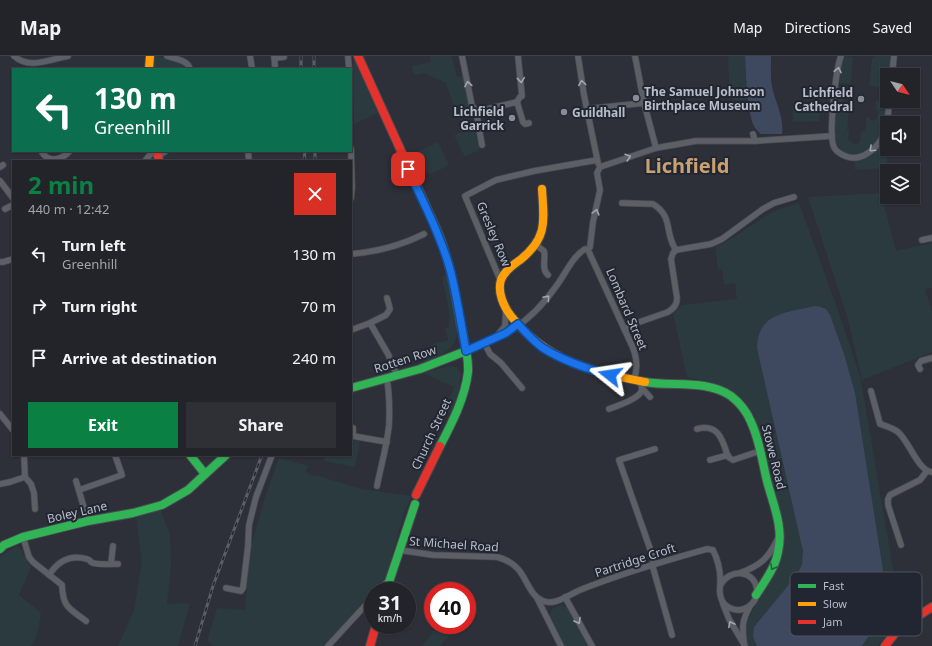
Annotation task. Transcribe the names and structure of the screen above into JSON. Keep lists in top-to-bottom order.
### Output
{
  "streets": {
    "street": [
      "Gresley Row",
      "Lombard Street",
      "Rotten Row",
      "Church Street",
      "Stowe Road",
      "Boley Lane",
      "St Michael Road",
      "Partridge Croft"
    ]
  },
  "crossings": [
    ["Gresley Row", "Stowe Road"],
    ["Lombard Street", "Stowe Road"],
    ["Rotten Row", "Church Street"],
    ["Church Street", "St Michael Road"]
  ],
  "districts": ["Lichfield"],
  "places": [
    "The Samuel Johnson Birthplace Museum",
    "Lichfield Cathedral",
    "Guildhall",
    "Lichfield Garrick"
  ],
  "legend": ["Fast", "Slow", "Jam"],
  "north": "bottom right",
  "page": {
    "header": "Map",
    "nav": ["Map", "Directions", "Saved"],
    "turn": ["130 m", "Greenhill"],
    "heading": ["2 min", "440 m · 12:42"],
    "list": [
      {
        "name": "Turn left",
        "note": "Greenhill",
        "value": "130 m"
      },
      {
        "name": "Turn right",
        "value": "70 m"
      },
      {
        "name": "Arrive at destination",
        "value": "240 m"
      }
    ],
    "buttons": ["Exit", "Share"],
    "speed": "31 km/h",
    "limit": "40"
  }
}
